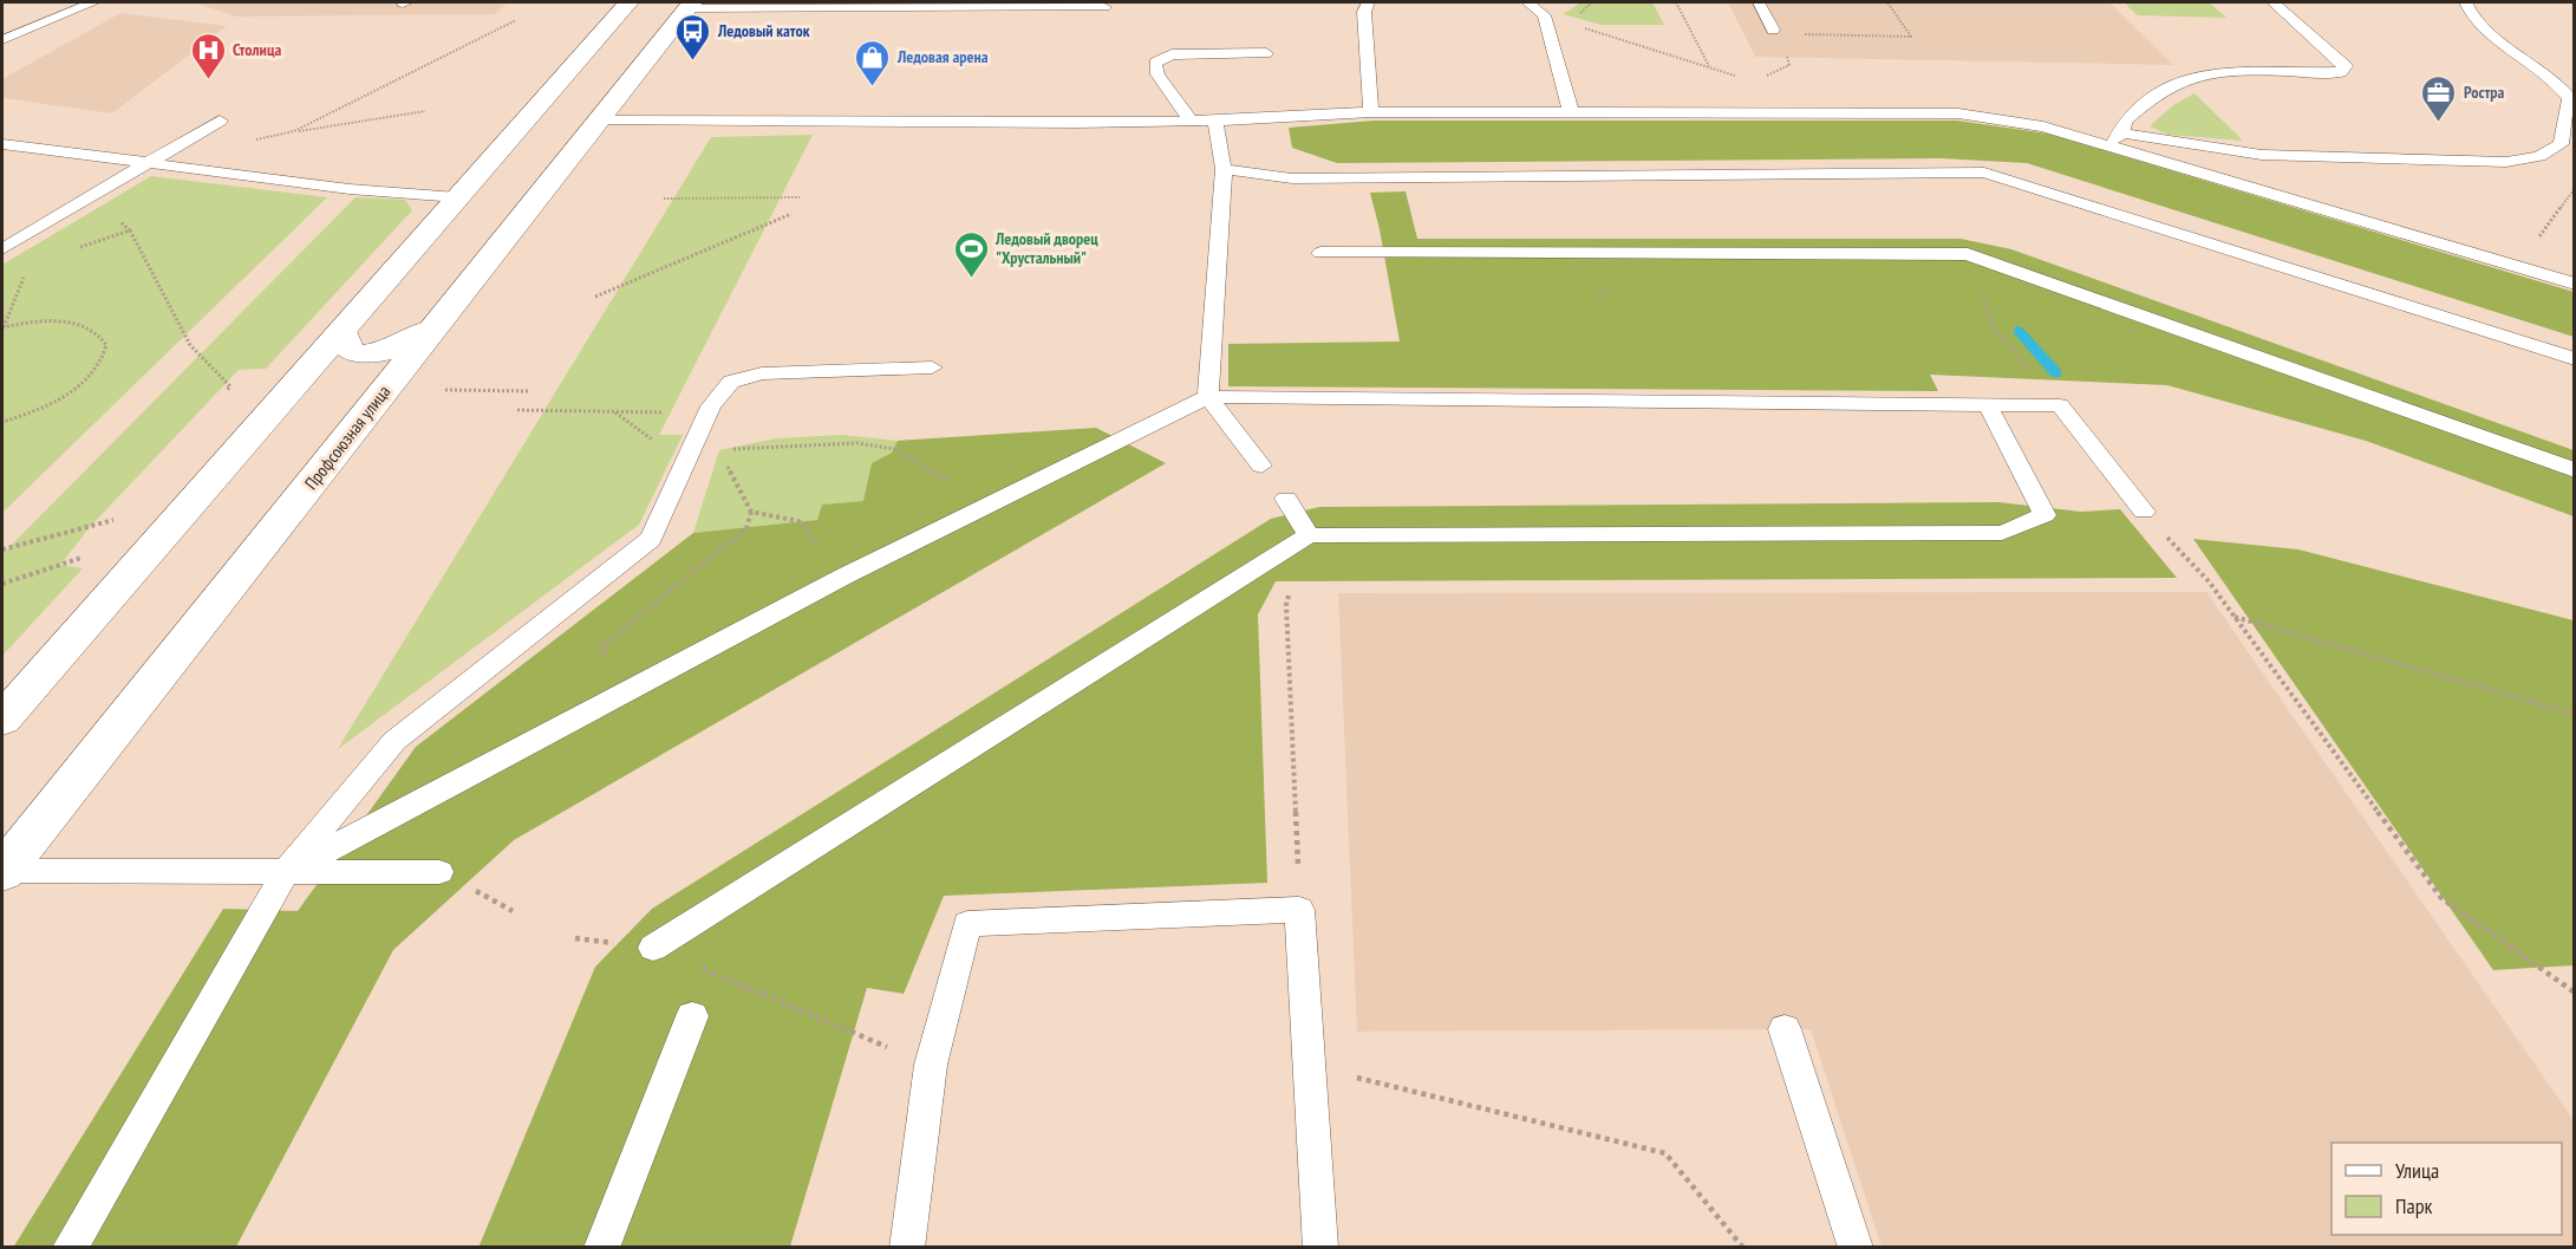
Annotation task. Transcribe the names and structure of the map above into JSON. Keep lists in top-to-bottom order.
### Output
{
  "streets": {
    "main road": ["Профсоюзная улица"]
  },
  "places": {
    "bus stop": ["Ледовый каток"],
    "hospital": ["Столица"],
    "shop": ["Ледовая арена"],
    "office": ["Ростра"],
    "sports": ["Ледовый дворец \"Хрустальный\""]
  },
  "legend": ["Улица", "Парк"]
}
